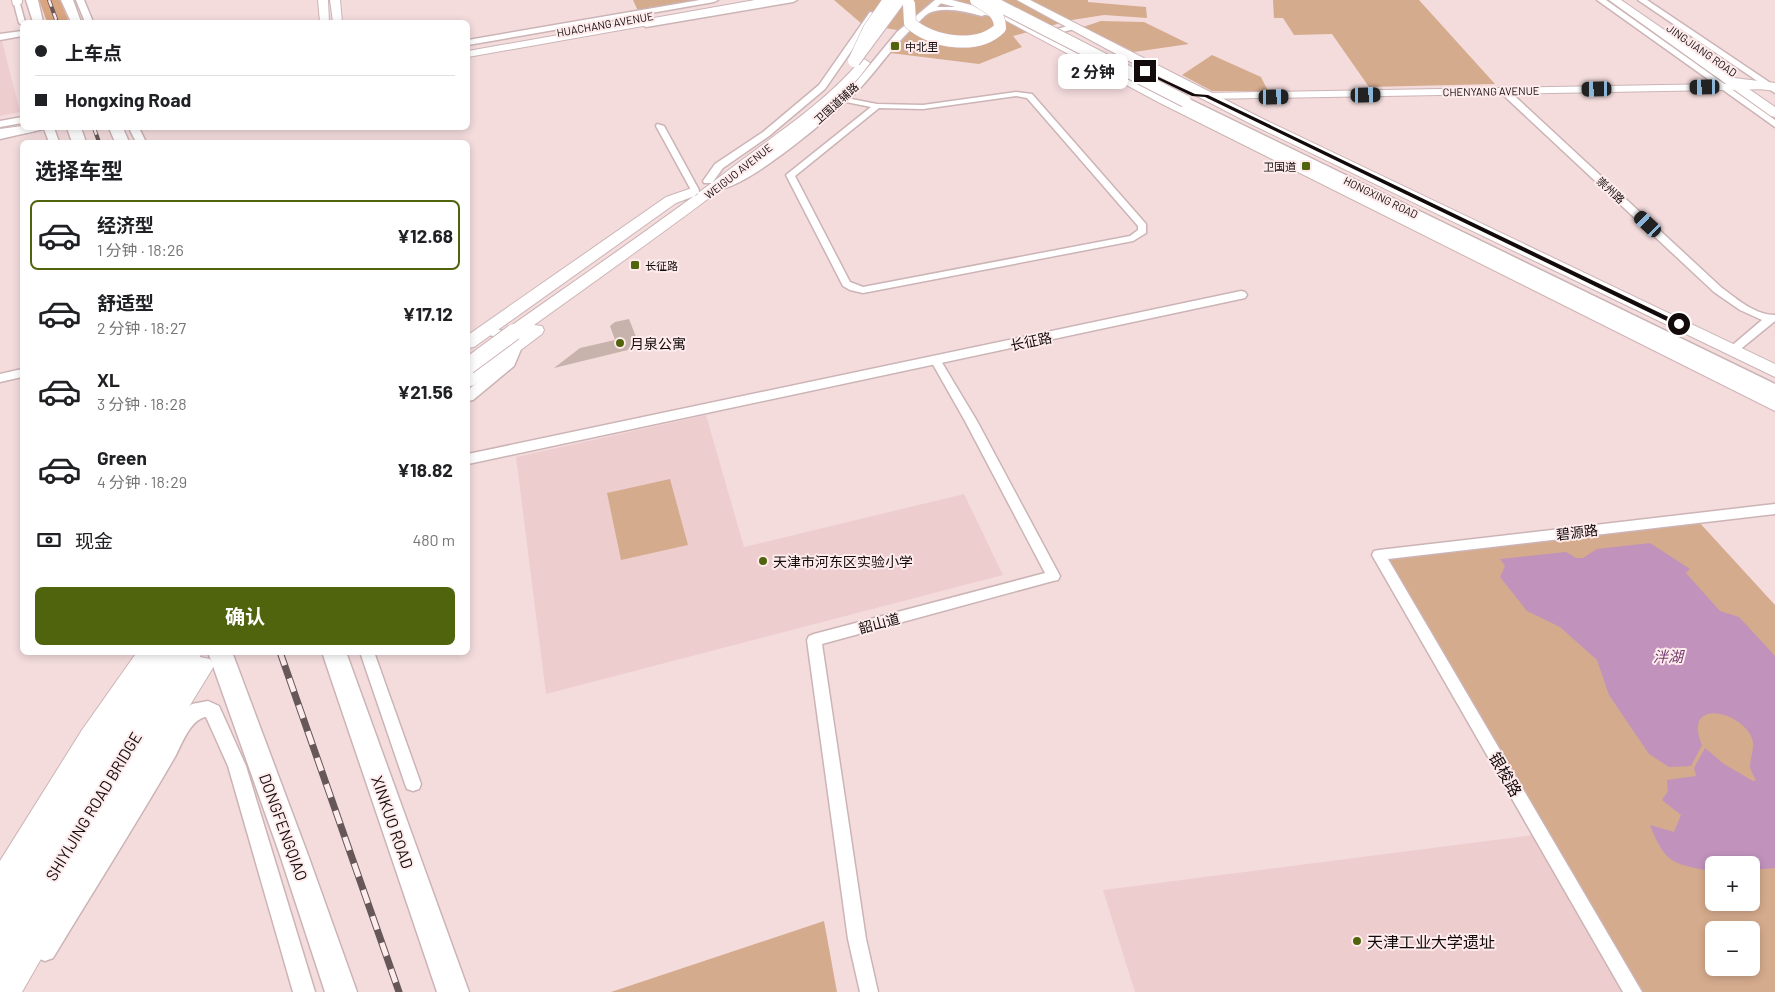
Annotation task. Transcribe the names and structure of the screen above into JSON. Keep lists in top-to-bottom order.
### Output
{
  "streets": {
    "highway": [
      "WEIGUO AVENUE",
      "HONGXING ROAD",
      "XINKUO ROAD",
      "DONGFENGQIAO"
    ],
    "main road": [
      "HUACHANG AVENUE",
      "JINGJIANG ROAD",
      "CHENYANG AVENUE",
      "SHIYIJING ROAD BRIDGE"
    ],
    "street": [
      "卫国道辅路",
      "崇州路",
      "长征路",
      "碧源路",
      "韶山道",
      "银梭路"
    ]
  },
  "crossings": [
    ["JINGJIANG ROAD", "CHENYANG AVENUE"],
    ["CHENYANG AVENUE", "崇州路"],
    ["CHENYANG AVENUE", "HONGXING ROAD"],
    ["卫国道辅路", "WEIGUO AVENUE"],
    ["长征路", "韶山道"],
    ["碧源路", "银梭路"],
    ["SHIYIJING ROAD BRIDGE", "DONGFENGQIAO"]
  ],
  "water": ["泮湖"],
  "places": {
    "transit": ["中北里", "卫国道", "长征路"],
    "other": ["月泉公寓", "天津市河东区实验小学", "天津工业大学遗址"]
  },
  "page": {
    "banner": ["上车点", "Hongxing Road"],
    "bubble": "2 分钟",
    "heading": "选择车型",
    "list": [
      {
        "name": "经济型",
        "note": "1 分钟 · 18:26",
        "value": "¥12.68"
      },
      {
        "name": "舒适型",
        "note": "2 分钟 · 18:27",
        "value": "¥17.12"
      },
      {
        "name": "XL",
        "note": "3 分钟 · 18:28",
        "value": "¥21.56"
      },
      {
        "name": "Green",
        "note": "4 分钟 · 18:29",
        "value": "¥18.82"
      }
    ],
    "pay": ["现金", "480 m"],
    "buttons": "确认",
    "map_buttons": ["+", "−"]
  }
}
